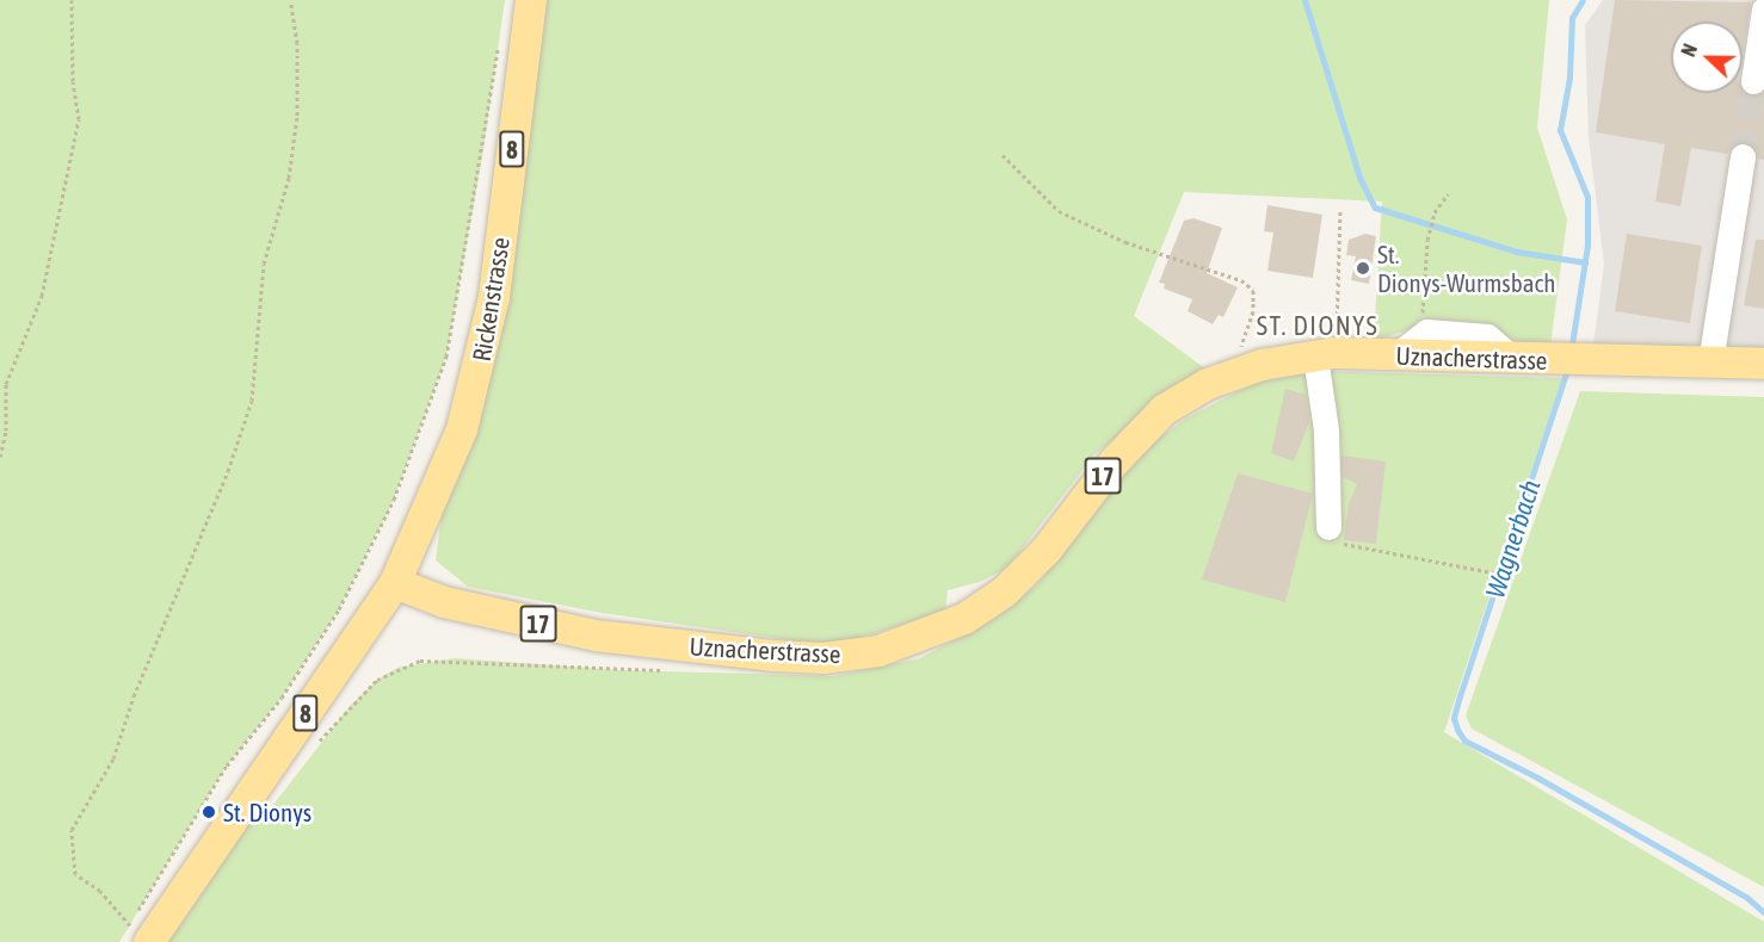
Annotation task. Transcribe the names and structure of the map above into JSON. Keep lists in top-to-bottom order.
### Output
{
  "streets": {
    "main road": [
      "8",
      "Rickenstrasse",
      "Uznacherstrasse",
      "17"
    ]
  },
  "crossings": [
    ["8", "Rickenstrasse"],
    ["8", "Uznacherstrasse"],
    ["Rickenstrasse", "Uznacherstrasse"]
  ],
  "districts": ["ST. DIONYS"],
  "water": ["Wagnerbach"],
  "places": ["St. Dionys-Wurmsbach", "St. Dionys"],
  "north": "left"
}
